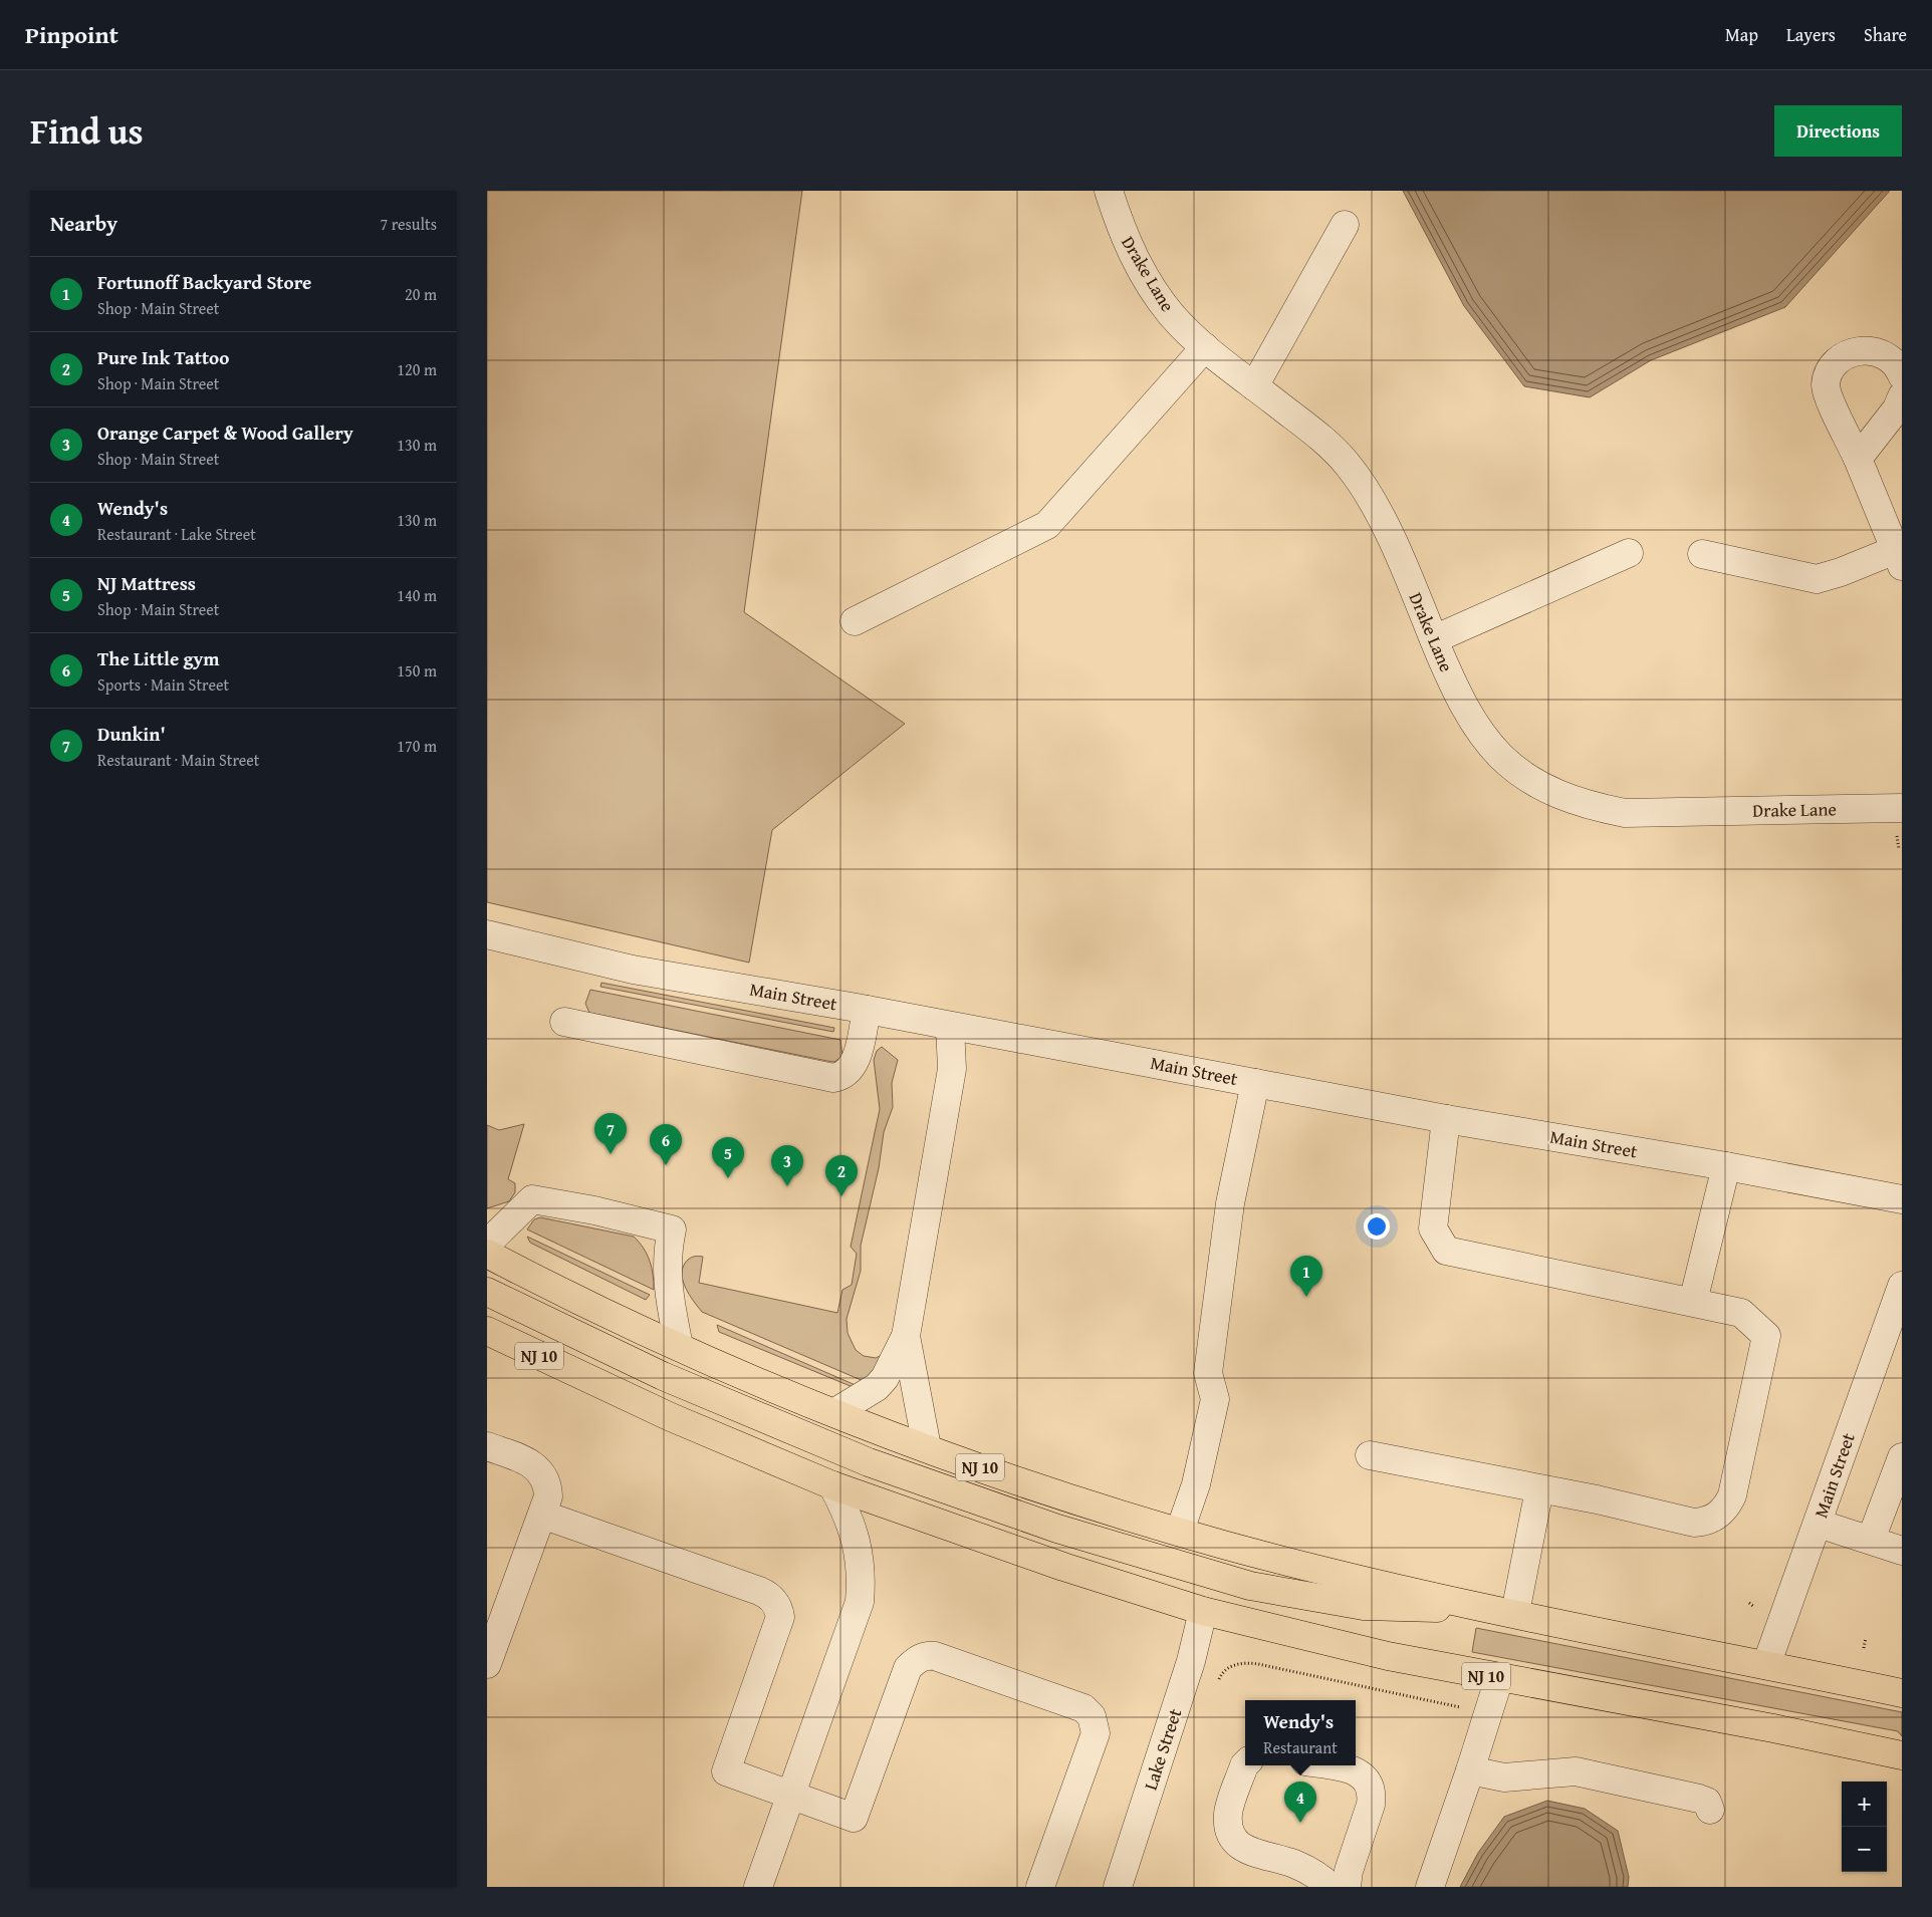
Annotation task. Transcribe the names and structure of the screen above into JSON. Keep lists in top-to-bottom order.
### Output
{
  "streets": {
    "highway": ["NJ 10"],
    "street": ["Drake Lane", "Main Street", "Lake Street"]
  },
  "crossings": [
    ["Main Street", "NJ 10"],
    ["NJ 10", "Lake Street"]
  ],
  "page": {
    "header": "Pinpoint",
    "nav": ["Map", "Layers", "Share"],
    "title": "Find us",
    "buttons": "Directions",
    "heading": ["Nearby", "7 results"],
    "list": [
      {
        "mark": "1",
        "name": "Fortunoff Backyard Store",
        "note": "Shop · Main Street",
        "value": "20 m"
      },
      {
        "mark": "2",
        "name": "Pure Ink Tattoo",
        "note": "Shop · Main Street",
        "value": "120 m"
      },
      {
        "mark": "3",
        "name": "Orange Carpet & Wood Gallery",
        "note": "Shop · Main Street",
        "value": "130 m"
      },
      {
        "mark": "4",
        "name": "Wendy's",
        "note": "Restaurant · Lake Street",
        "value": "130 m"
      },
      {
        "mark": "5",
        "name": "NJ Mattress",
        "note": "Shop · Main Street",
        "value": "140 m"
      },
      {
        "mark": "6",
        "name": "The Little gym",
        "note": "Sports · Main Street",
        "value": "150 m"
      },
      {
        "mark": "7",
        "name": "Dunkin'",
        "note": "Restaurant · Main Street",
        "value": "170 m"
      }
    ],
    "pins": [
      "7",
      "6",
      "5",
      "3",
      "2",
      "1",
      "4"
    ],
    "popup": ["Wendy's", "Restaurant"],
    "map_buttons": ["+", "−"]
  }
}
